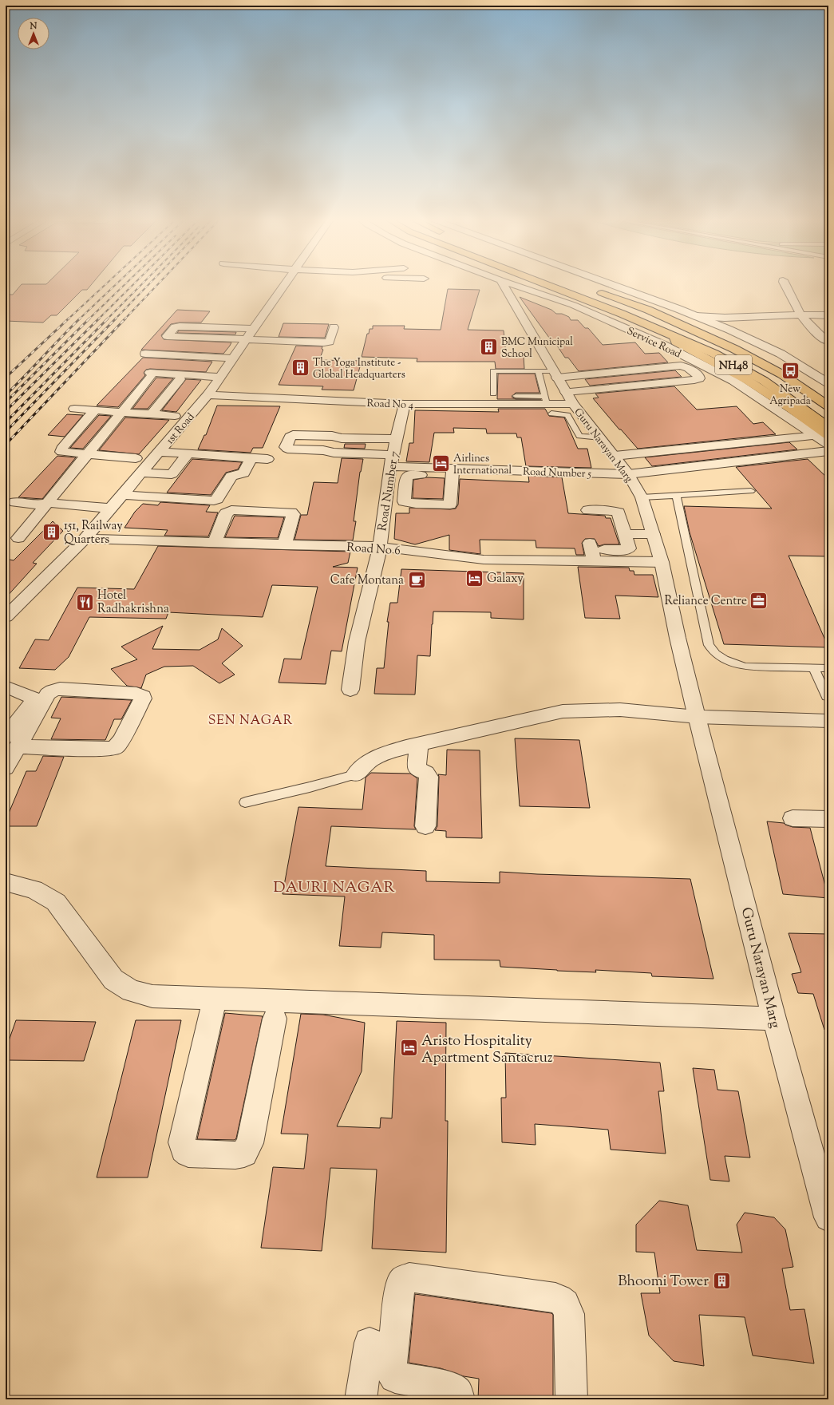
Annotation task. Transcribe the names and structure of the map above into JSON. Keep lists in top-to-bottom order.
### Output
{
  "streets": {
    "highway": ["NH48"],
    "street": [
      "Service Road",
      "Road No 4",
      "1st Road",
      "Guru Narayan Marg",
      "Road Number 5",
      "Road Number 7",
      "Road No 6"
    ]
  },
  "crossings": [
    ["Road No 4", "1st Road"],
    ["Road No 4", "Guru Narayan Marg"],
    ["Road No 4", "Road Number 7"],
    ["1st Road", "Road No 6"],
    ["Guru Narayan Marg", "Road Number 5"],
    ["Guru Narayan Marg", "Road No 6"],
    ["Road Number 5", "Road Number 7"],
    ["Road Number 7", "Road No 6"]
  ],
  "districts": ["SEN NAGAR", "DAURI NAGAR"],
  "places": {
    "building": [
      "BMC Municipal School",
      "The Yoga Institute - Global Headquarters",
      "151, Railway Quarters",
      "Bhoomi Tower"
    ],
    "bus stop": ["New Agripada"],
    "hotel": ["Airlines International", "Galaxy", "Aristo Hospitality Apartment Santacruz"],
    "cafe": ["Cafe Montana"],
    "office": ["Reliance Centre"],
    "restaurant": ["Hotel Radhakrishna"]
  },
  "north": "top"
}
